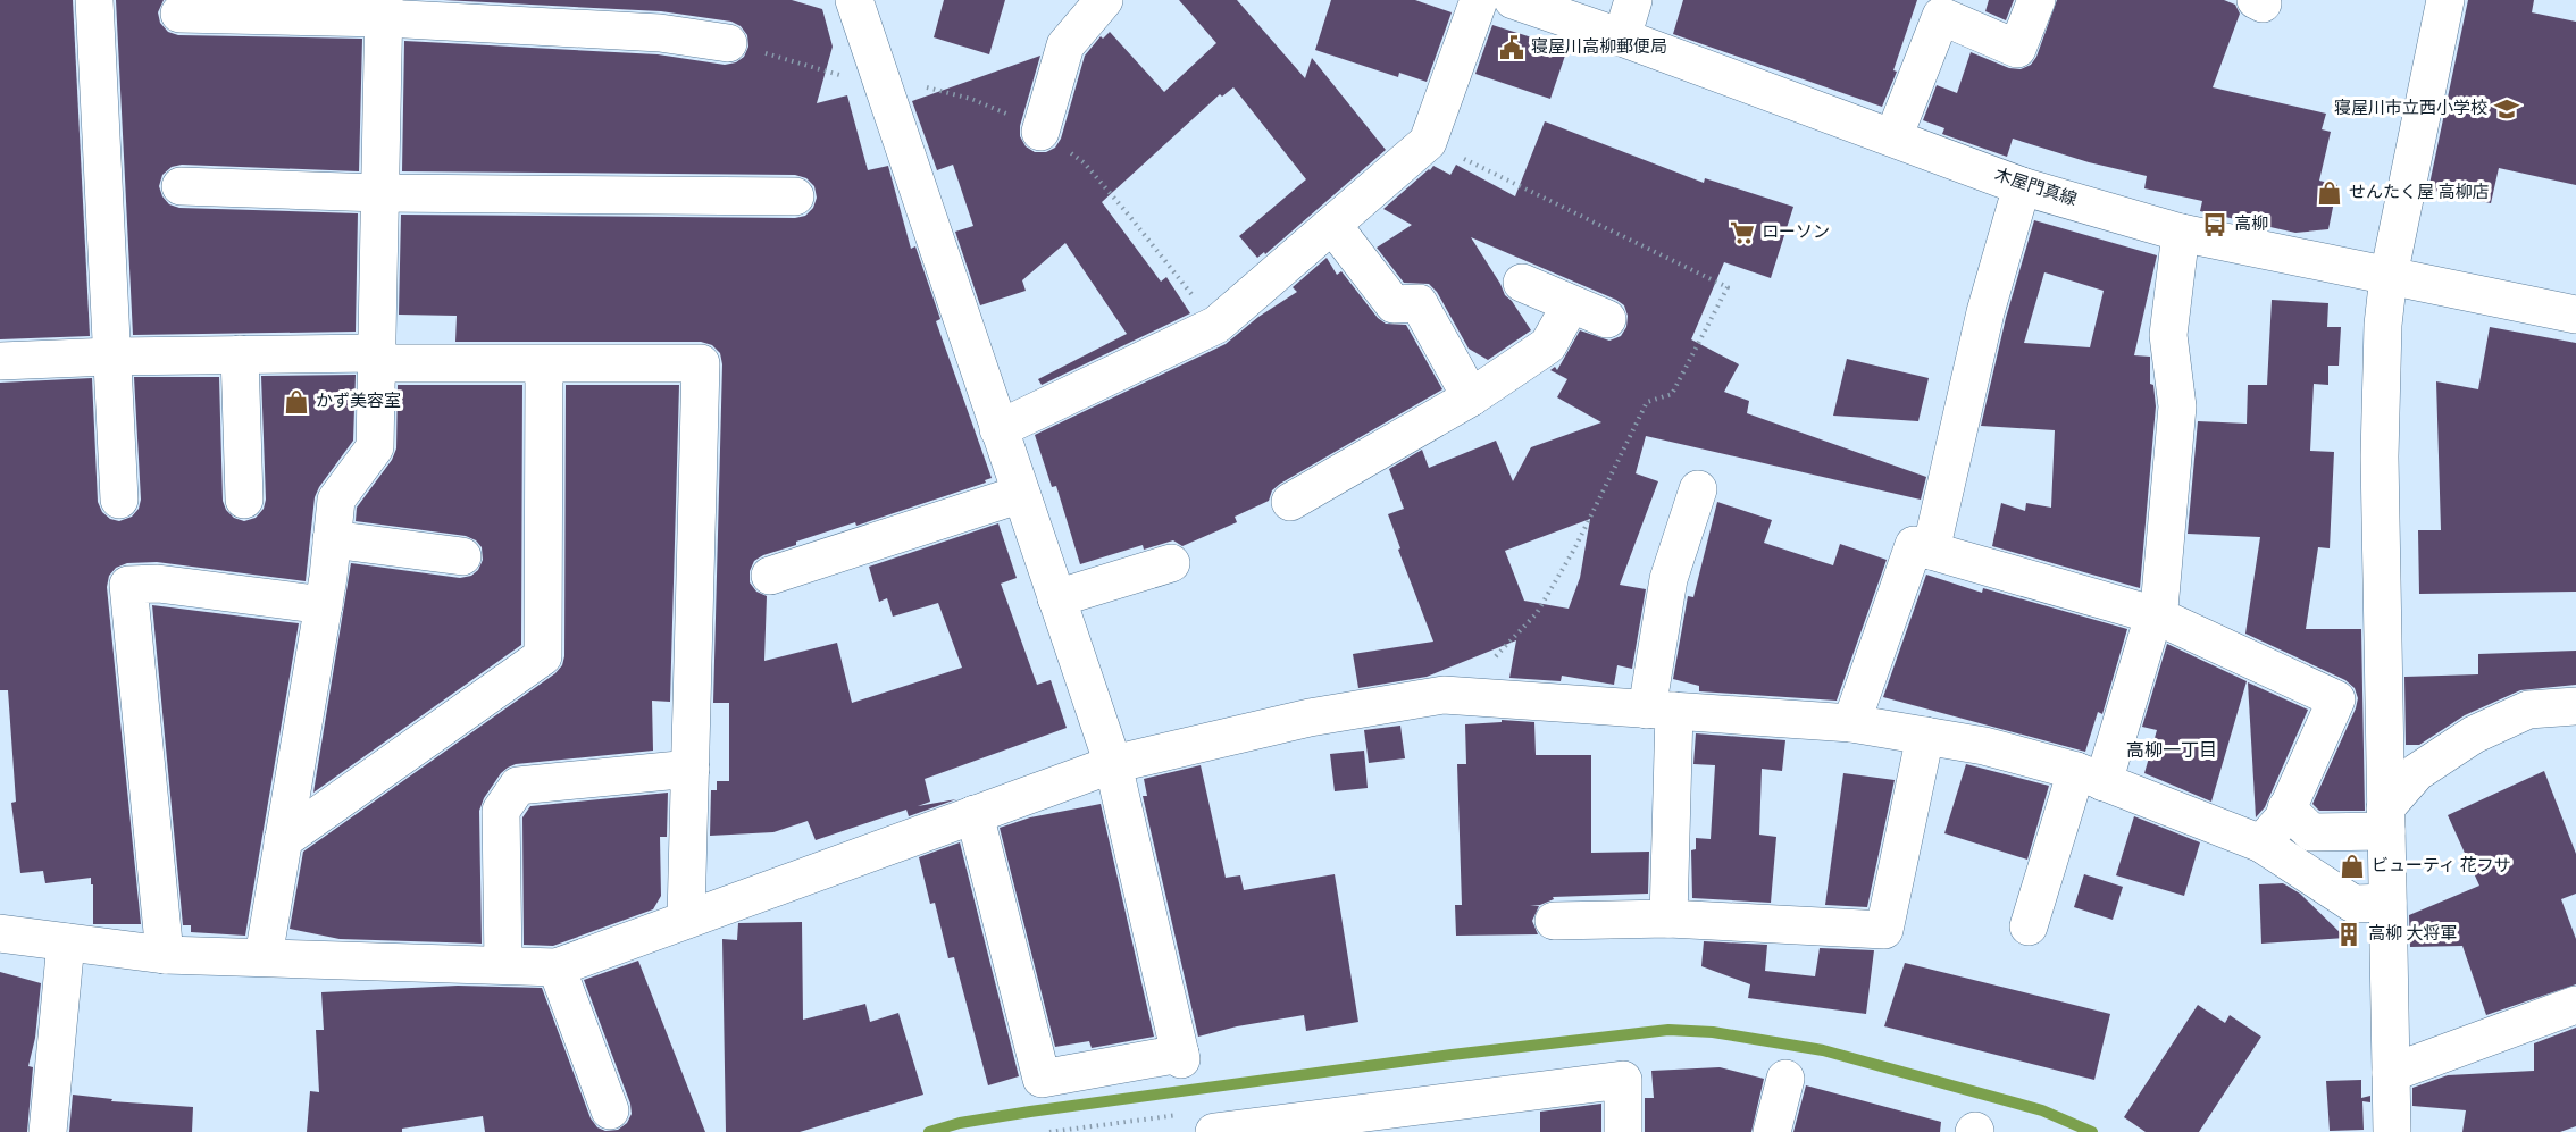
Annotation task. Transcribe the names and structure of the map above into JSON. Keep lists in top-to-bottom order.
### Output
{
  "streets": {
    "street": ["木屋門真線"]
  },
  "districts": ["高柳一丁目"],
  "places": {
    "public building": ["寝屋川高柳郵便局"],
    "school or university": ["寝屋川市立西小学校"],
    "shop": ["せんたく屋 高柳店", "かず美容室", "ビューティ 花フサ"],
    "bus stop": ["高柳"],
    "supermarket": ["ローソン"],
    "building": ["高柳 大将軍"]
  }
}
